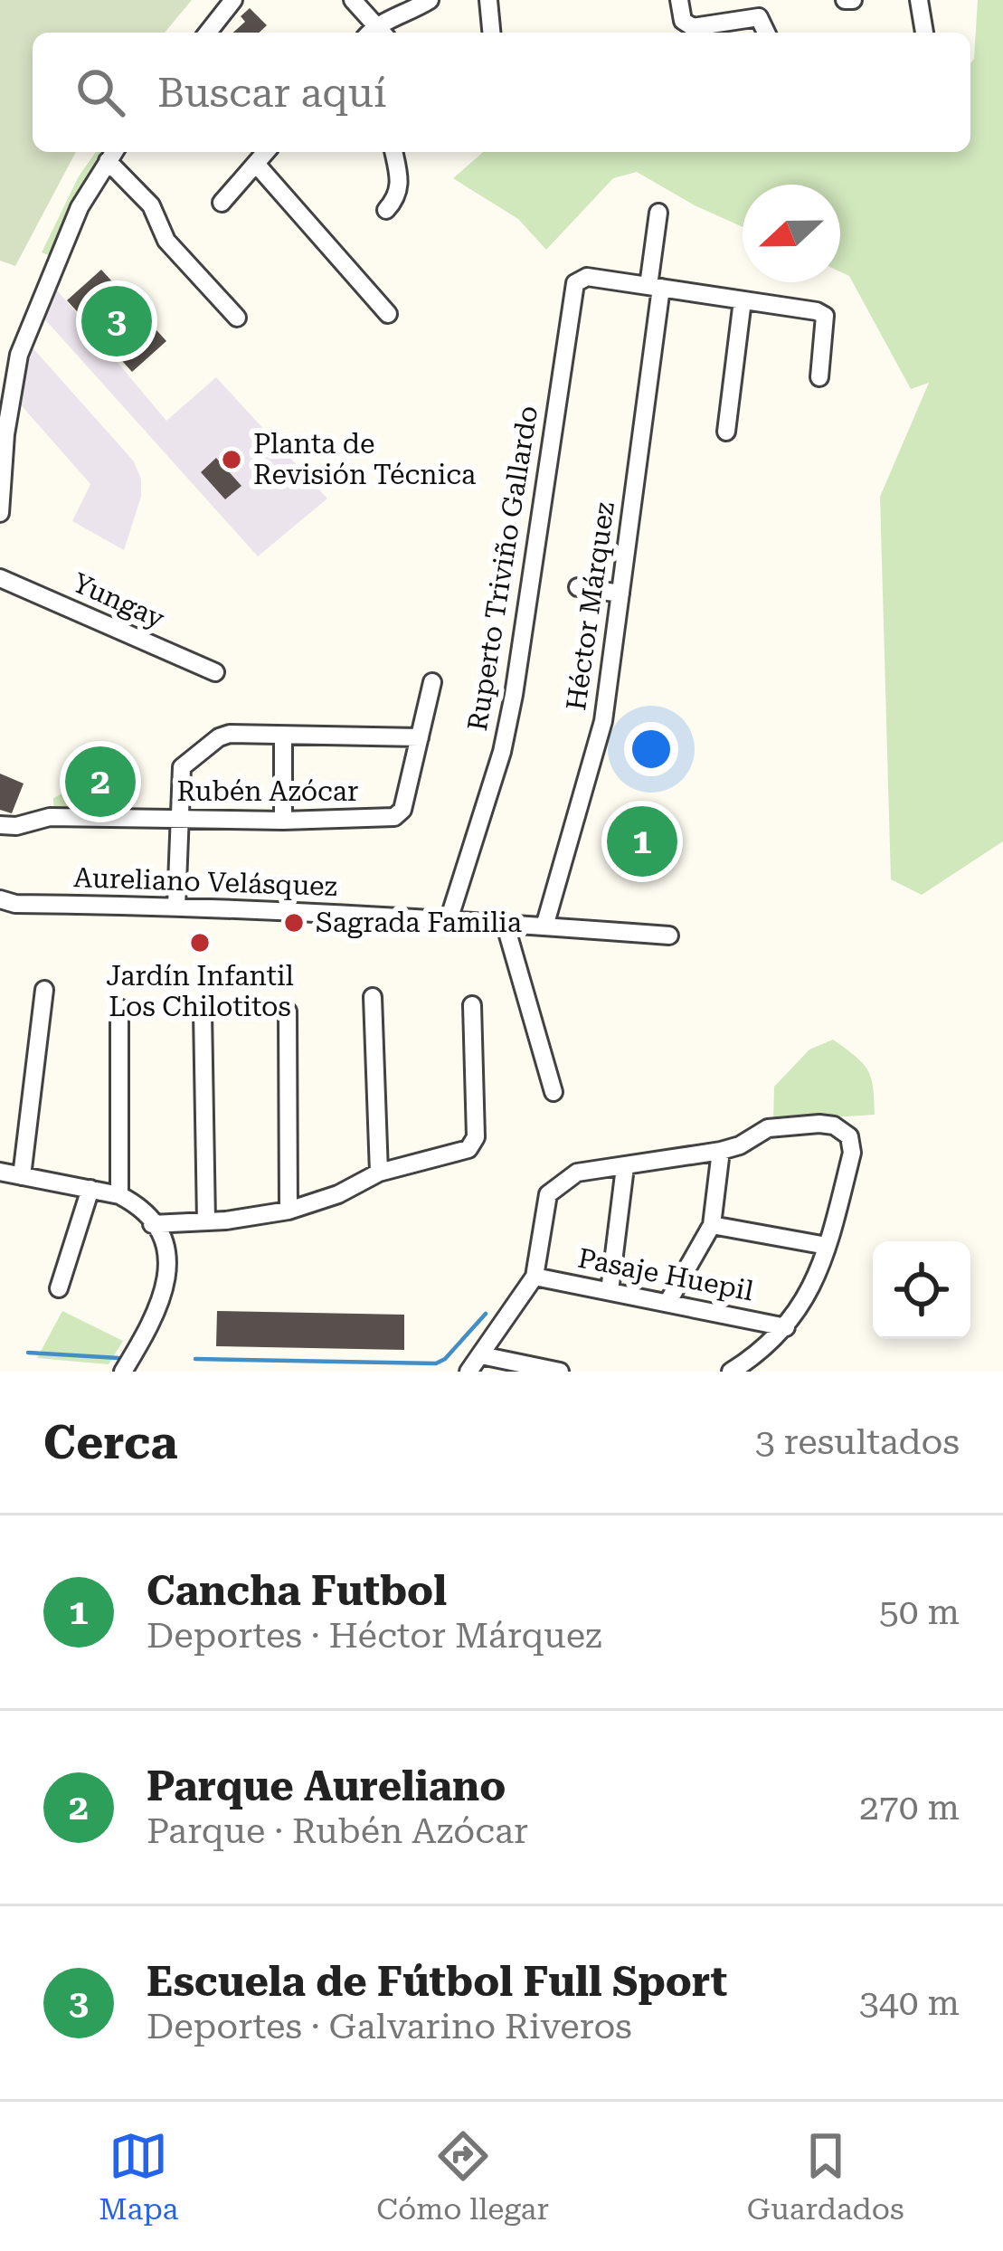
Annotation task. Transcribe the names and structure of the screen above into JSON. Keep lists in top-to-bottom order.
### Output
{
  "streets": {
    "street": [
      "Ruperto Triviño Gallardo",
      "Yungay",
      "Héctor Márquez",
      "Rubén Azócar",
      "Aureliano Velásquez",
      "Pasaje Huepil"
    ]
  },
  "crossings": [
    ["Ruperto Triviño Gallardo", "Héctor Márquez"],
    ["Ruperto Triviño Gallardo", "Aureliano Velásquez"],
    ["Héctor Márquez", "Aureliano Velásquez"]
  ],
  "places": ["Planta de Revisión Técnica", "Sagrada Familia", "Jardín Infantil Los Chilotitos"],
  "north": "left",
  "page": {
    "search": "Buscar aquí",
    "pins": ["3", "2", "1"],
    "heading": ["Cerca", "3 resultados"],
    "list": [
      {
        "mark": "1",
        "name": "Cancha Futbol",
        "note": "Deportes · Héctor Márquez",
        "value": "50 m"
      },
      {
        "mark": "2",
        "name": "Parque Aureliano",
        "note": "Parque · Rubén Azócar",
        "value": "270 m"
      },
      {
        "mark": "3",
        "name": "Escuela de Fútbol Full Sport",
        "note": "Deportes · Galvarino Riveros",
        "value": "340 m"
      }
    ],
    "nav": ["Mapa", "Cómo llegar", "Guardados"]
  }
}
